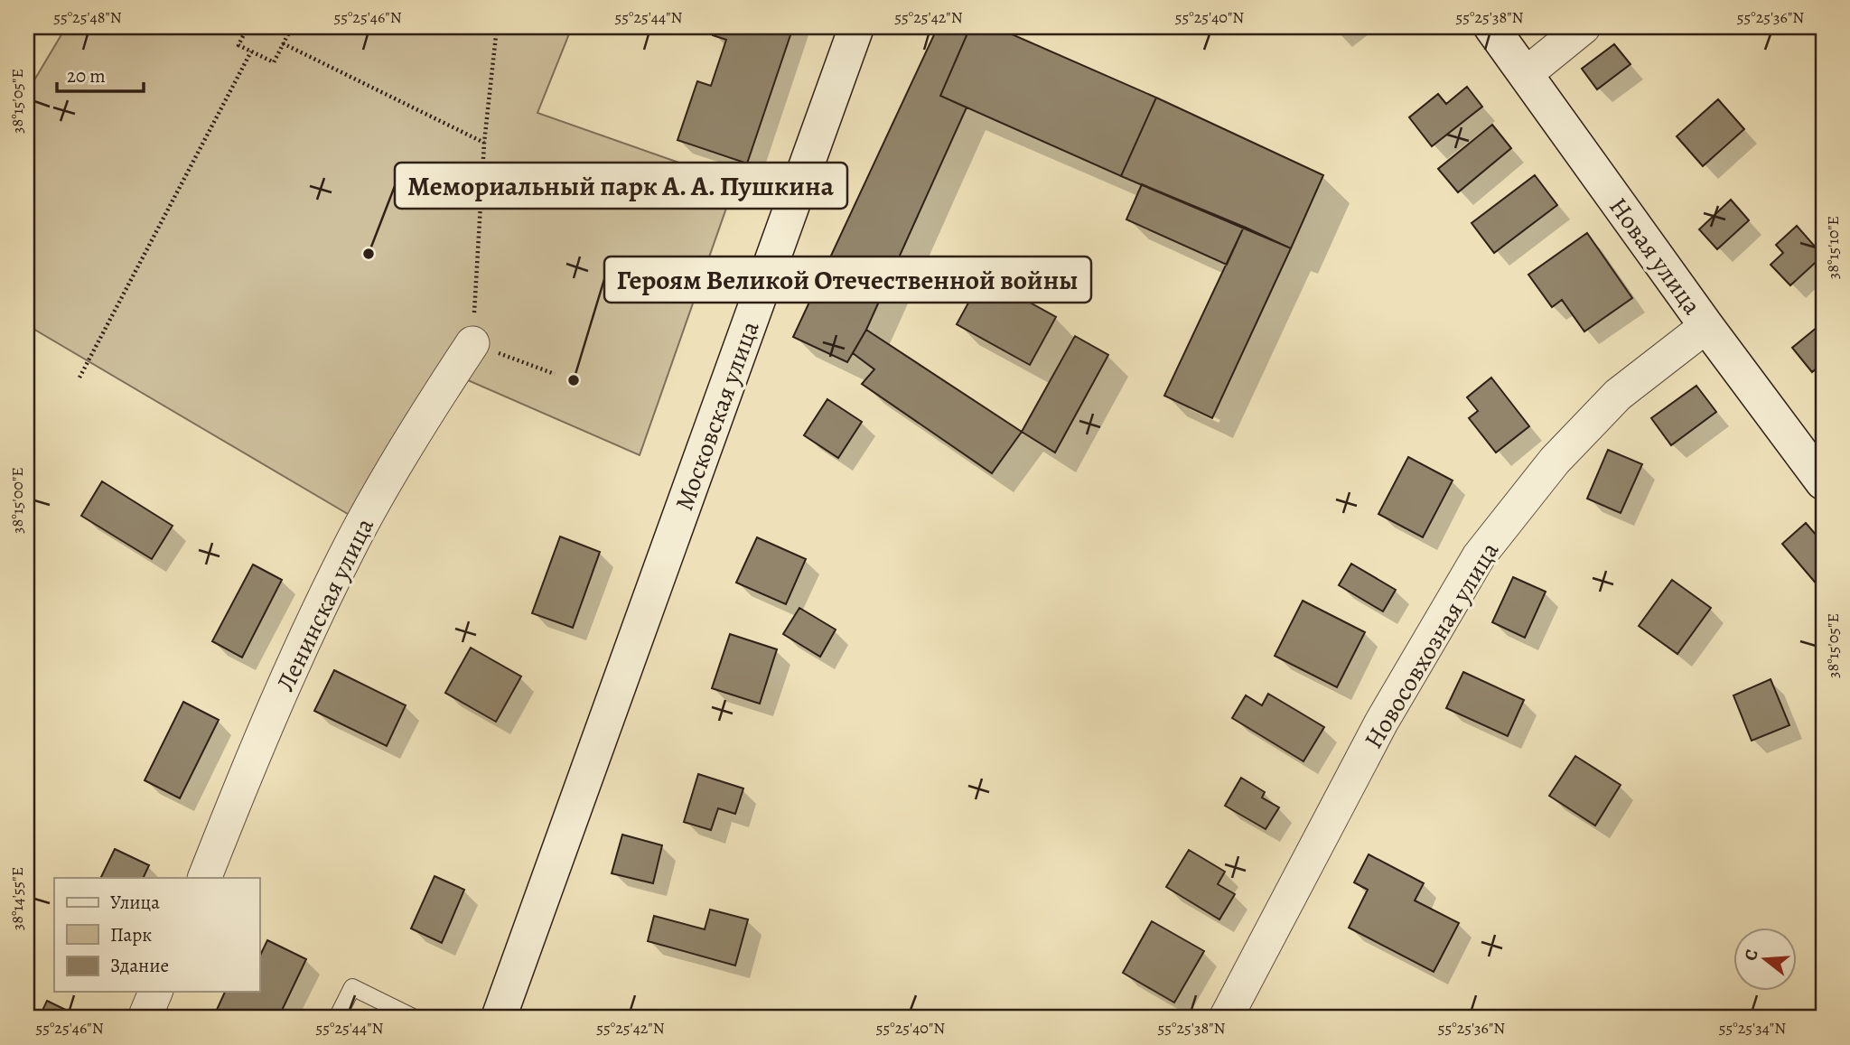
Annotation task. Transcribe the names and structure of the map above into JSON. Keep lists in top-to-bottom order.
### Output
{
  "streets": {
    "street": [
      "Новая улица",
      "Московская улица",
      "Ленинская улица",
      "Новосовхозная улица"
    ]
  },
  "crossings": [
    ["Новая улица", "Новосовхозная улица"]
  ],
  "places": ["Мемориальный парк А. А. Пушкина", "Героям Великой Отечественной войны"],
  "legend": ["Улица", "Парк", "Здание"],
  "scale_bar": "20 m",
  "north": "left",
  "coordinates": [
    "55°25'48\"N",
    "55°25'46\"N",
    "55°25'44\"N",
    "55°25'42\"N",
    "55°25'40\"N",
    "55°25'38\"N",
    "55°25'36\"N",
    "38°15'05\"E",
    "38°15'10\"E",
    "38°15'00\"E",
    "38°14'55\"E",
    "55°25'34\"N"
  ]
}
